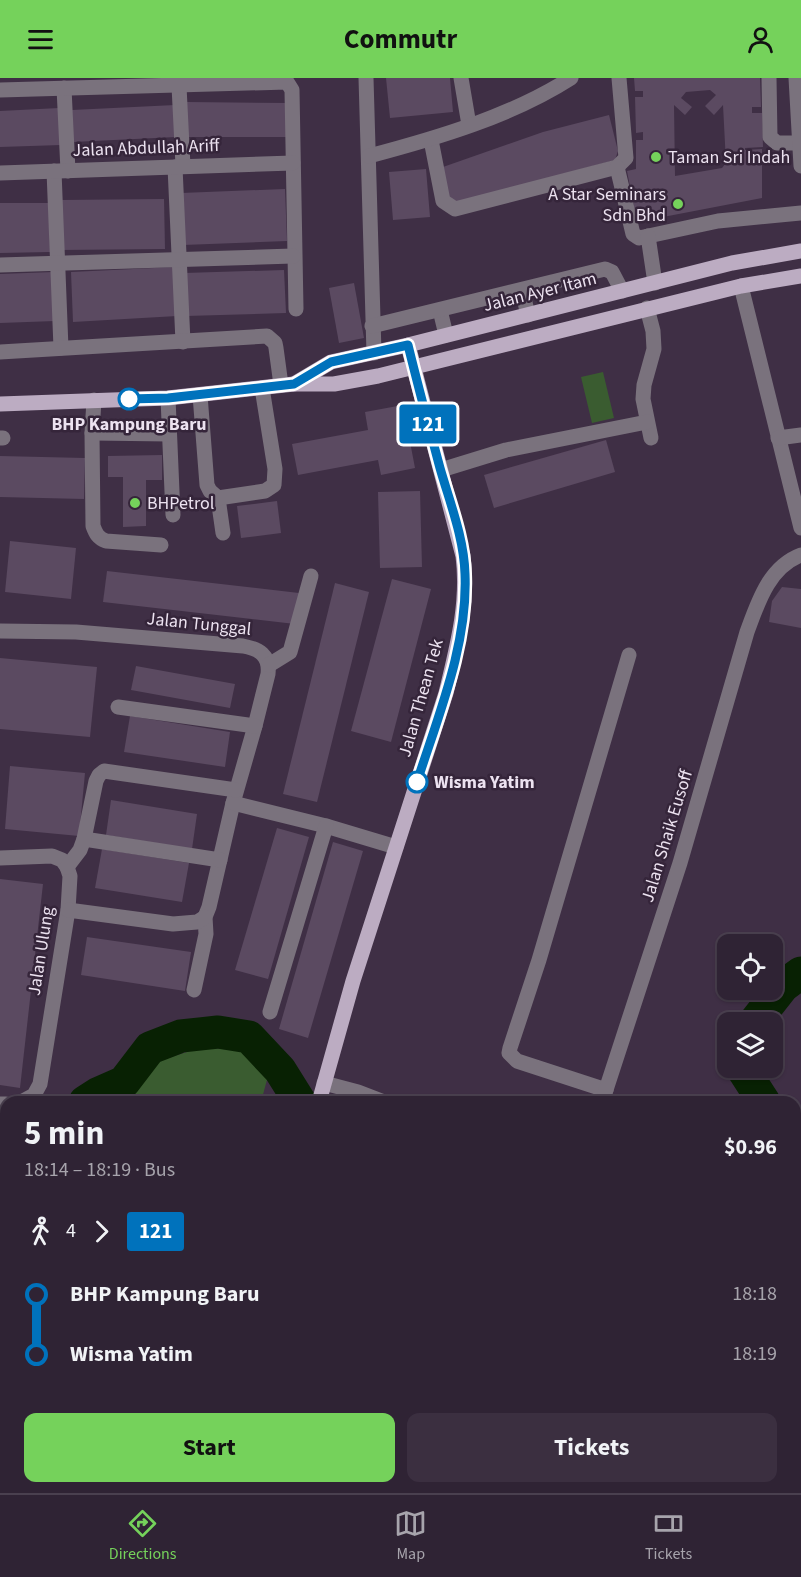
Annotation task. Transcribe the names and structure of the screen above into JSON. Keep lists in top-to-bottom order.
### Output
{
  "streets": {
    "main road": ["Jalan Ayer Itam", "Jalan Thean Tek"],
    "street": [
      "Jalan Abdullah Ariff",
      "Jalan Tunggal",
      "Jalan Shaik Eusoff",
      "Jalan Ulung"
    ]
  },
  "crossings": [
    ["Jalan Ayer Itam", "Jalan Thean Tek"]
  ],
  "places": [
    "Taman Sri Indah",
    "A Star Seminars Sdn Bhd",
    "BHP Kampung Baru",
    "BHPetrol",
    "Wisma Yatim"
  ],
  "lines": ["bus line 121"],
  "page": {
    "header": "Commutr",
    "on_map": "121",
    "heading": ["5 min", "18:14 – 18:19 · Bus", "$0.96"],
    "legs": ["4", "121"],
    "list": [
      {
        "name": "BHP Kampung Baru",
        "value": "18:18"
      },
      {
        "name": "Wisma Yatim",
        "value": "18:19"
      }
    ],
    "buttons": ["Start", "Tickets"],
    "tabs": ["Directions", "Map", "Tickets"]
  }
}
